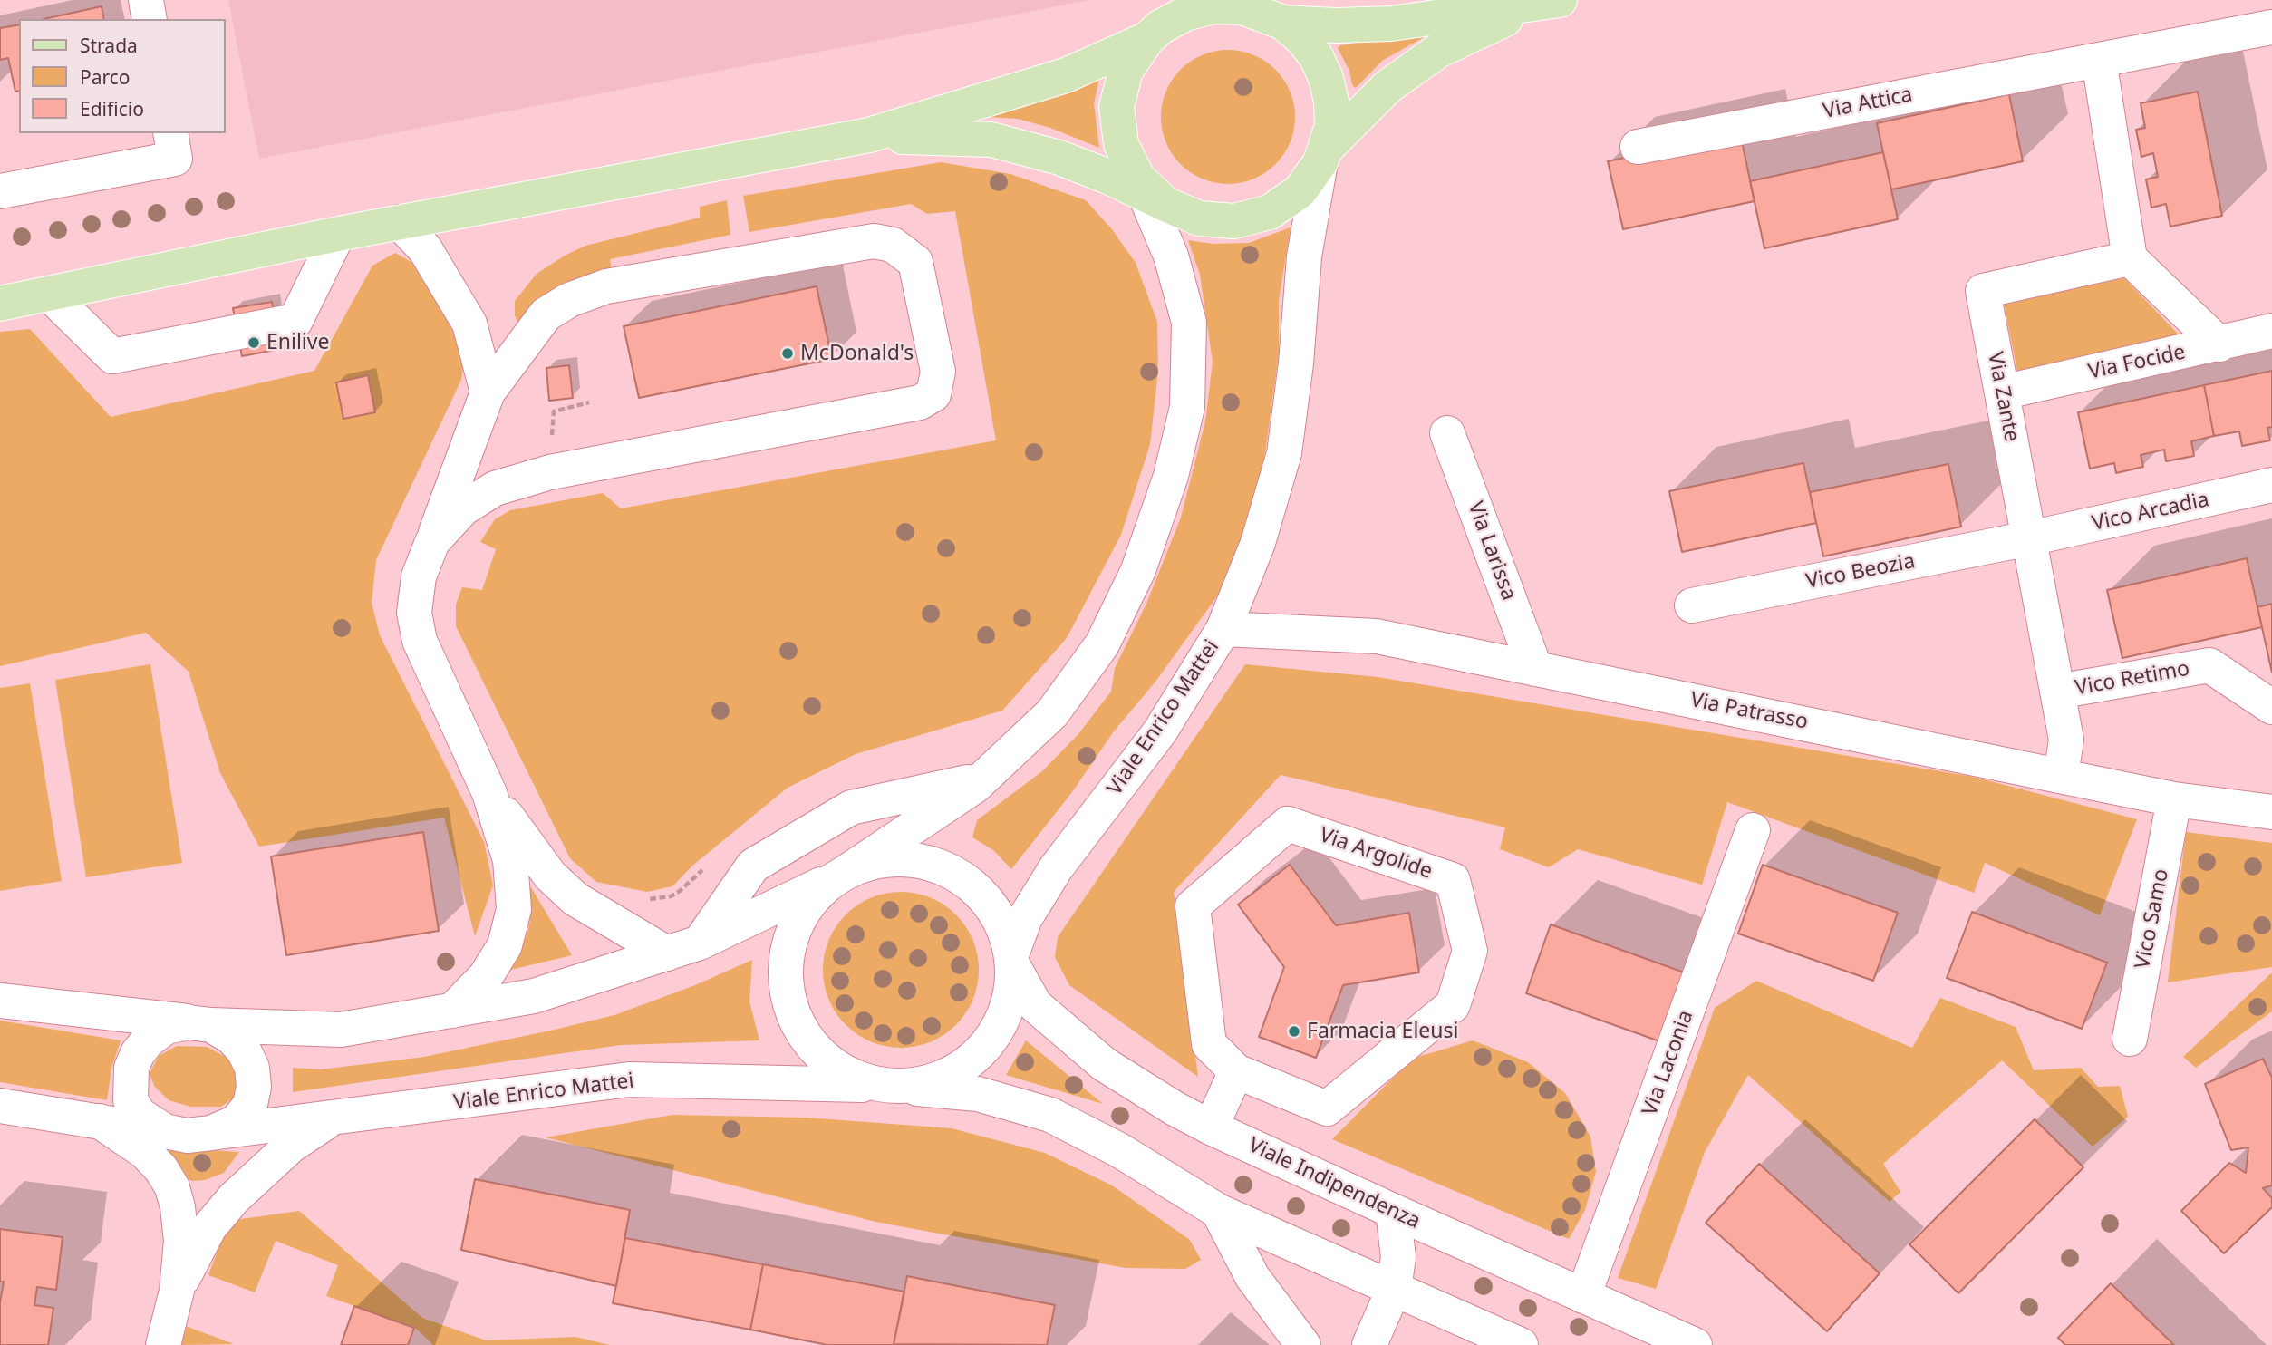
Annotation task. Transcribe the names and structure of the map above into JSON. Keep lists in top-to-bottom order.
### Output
{
  "streets": {
    "street": [
      "Via Attica",
      "Via Focide",
      "Via Zante",
      "Vico Arcadia",
      "Via Larissa",
      "Vico Beozia",
      "Vico Retimo",
      "Via Patrasso",
      "Viale Enrico Mattei",
      "Via Argolide",
      "Vico Samo",
      "Via Laconia",
      "Viale Indipendenza"
    ]
  },
  "crossings": [
    ["Via Focide", "Via Zante"],
    ["Via Zante", "Vico Arcadia"],
    ["Via Zante", "Vico Beozia"],
    ["Via Zante", "Vico Retimo"],
    ["Via Zante", "Via Patrasso"],
    ["Vico Arcadia", "Vico Beozia"],
    ["Via Larissa", "Via Patrasso"],
    ["Via Patrasso", "Viale Enrico Mattei"],
    ["Via Patrasso", "Vico Samo"],
    ["Viale Enrico Mattei", "Viale Indipendenza"],
    ["Via Laconia", "Viale Indipendenza"]
  ],
  "places": ["Enilive", "McDonald's", "Farmacia Eleusi"],
  "legend": ["Strada", "Parco", "Edificio"]
}
